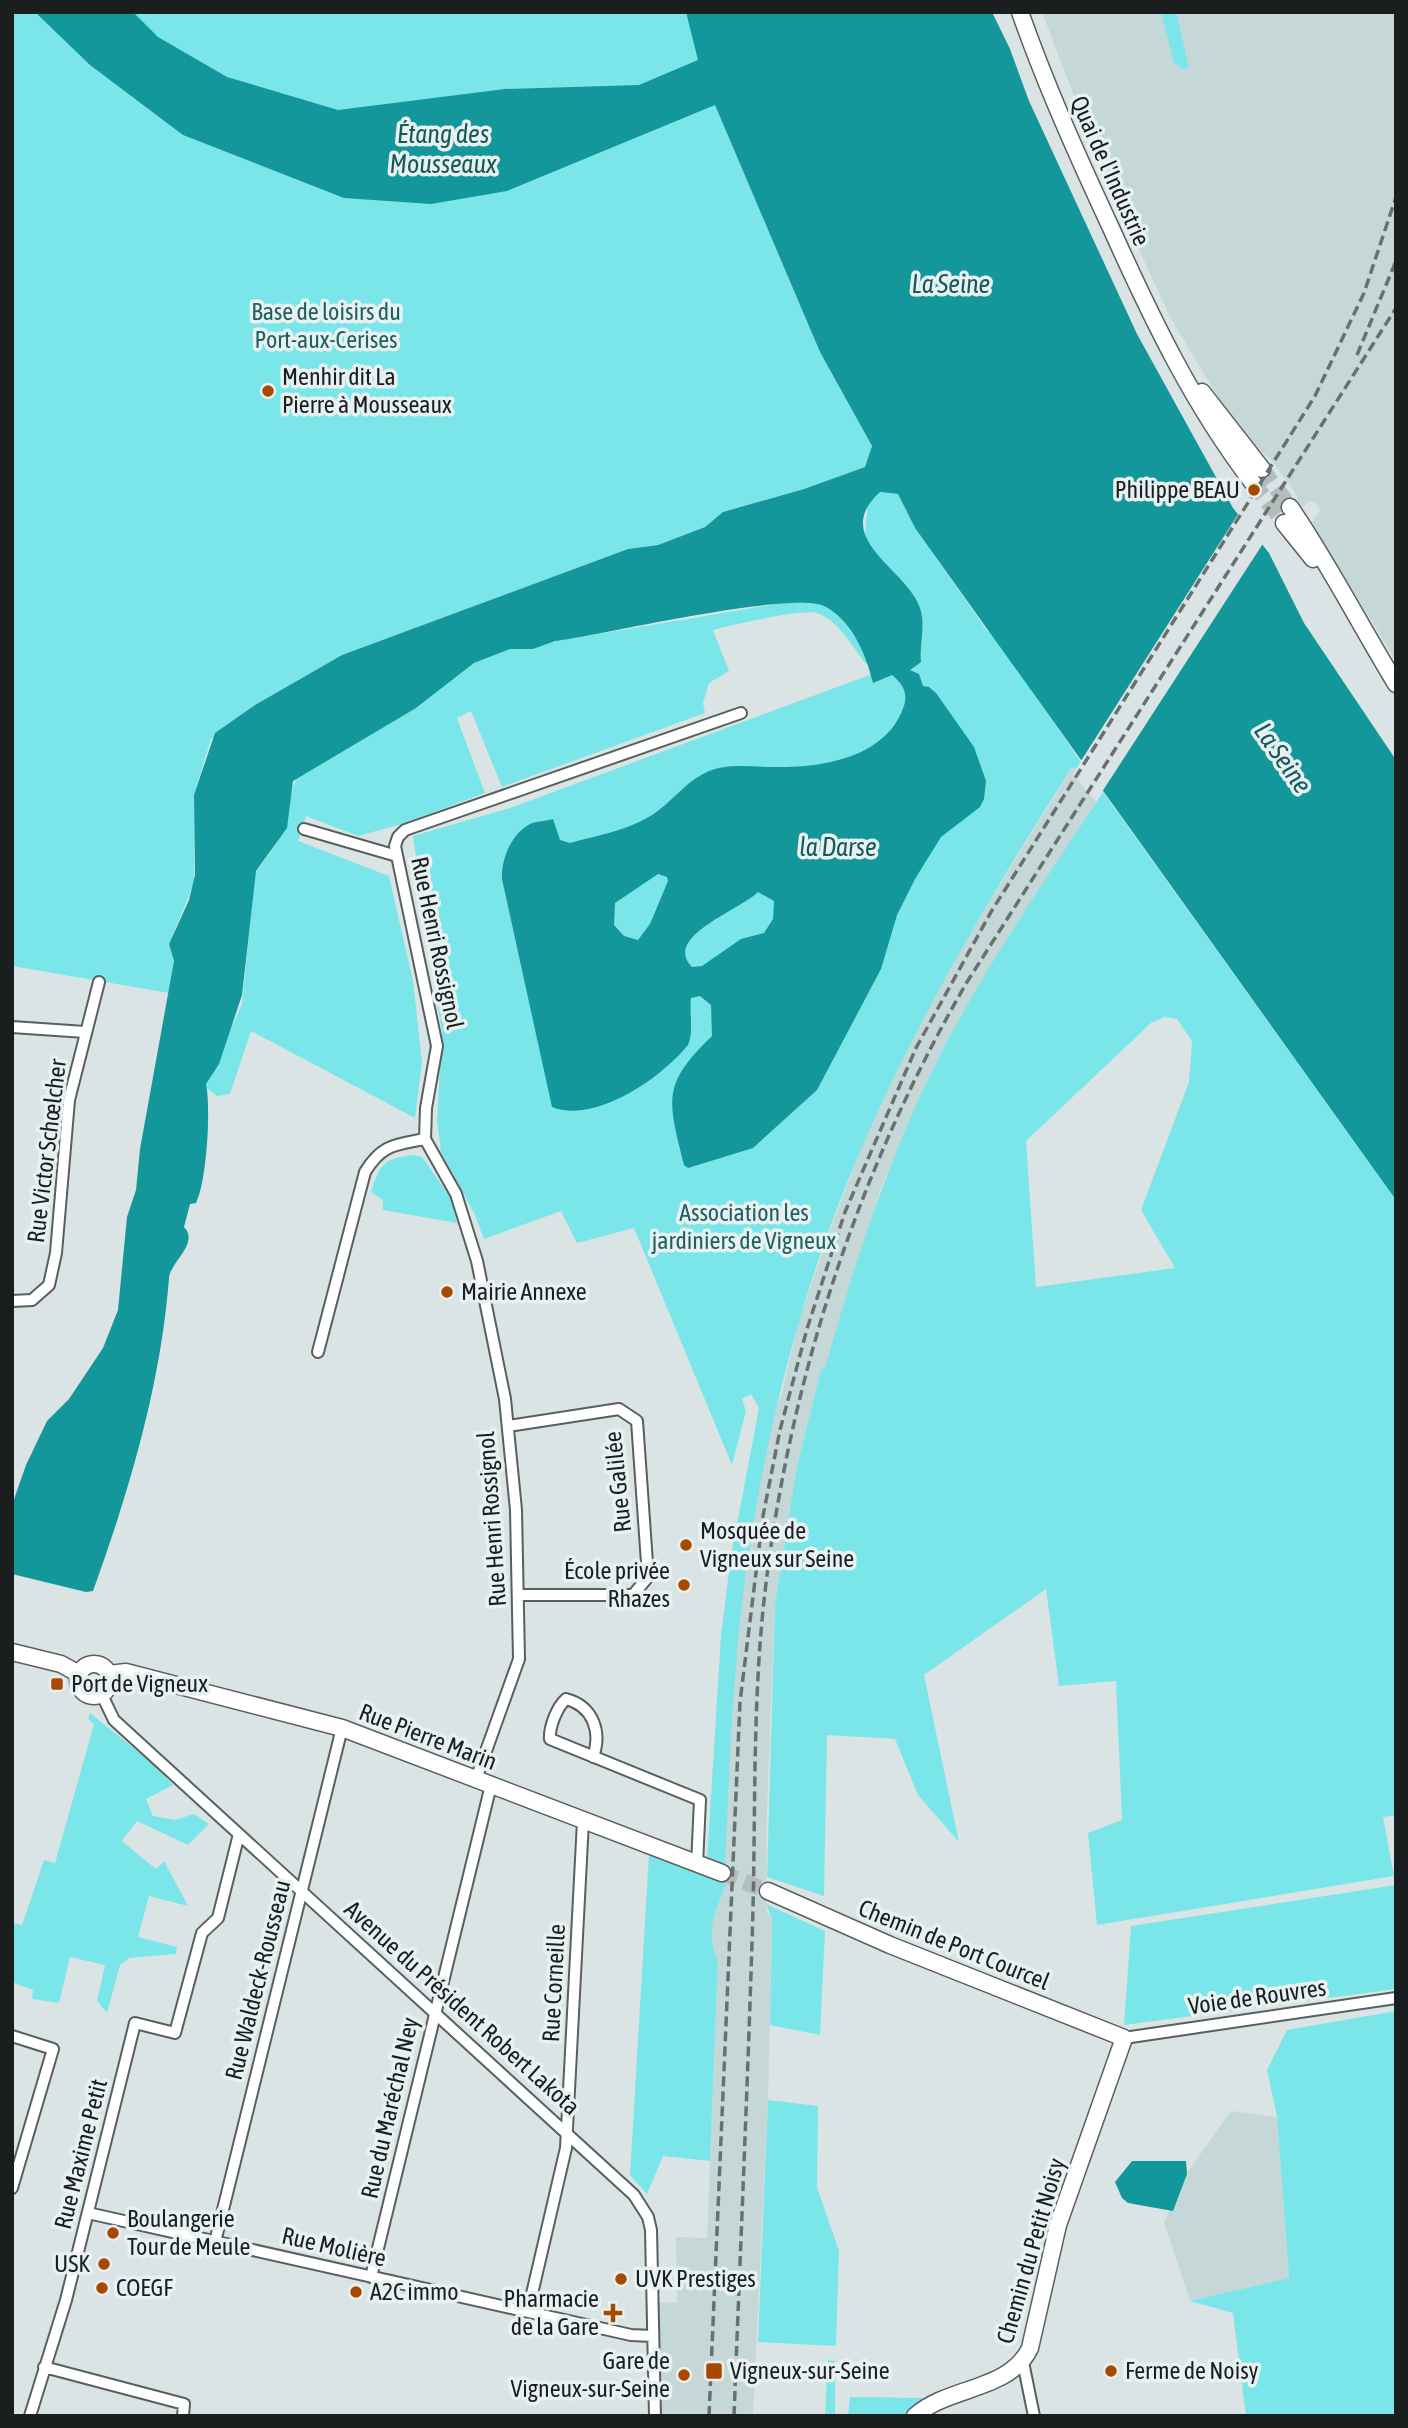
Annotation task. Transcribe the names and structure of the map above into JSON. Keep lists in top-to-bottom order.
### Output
{
  "streets": {
    "street": [
      "Quai de l'Industrie",
      "Rue Henri Rossignol",
      "Rue Victor Schœlcher",
      "Rue Galilée",
      "Rue Pierre Marin",
      "Chemin de Port Courcel",
      "Rue Waldeck-Rousseau",
      "Rue Corneille",
      "Voie de Rouvres",
      "Avenue du Président Robert Lakota",
      "Rue du Maréchal Ney",
      "Rue Maxime Petit",
      "Rue Molière",
      "Chemin du Petit Noisy"
    ]
  },
  "crossings": [
    ["Rue Henri Rossignol", "Rue Galilée"],
    ["Rue Henri Rossignol", "Rue Pierre Marin"],
    ["Rue Henri Rossignol", "Rue du Maréchal Ney"],
    ["Rue Pierre Marin", "Rue Waldeck-Rousseau"],
    ["Rue Pierre Marin", "Rue Corneille"],
    ["Rue Pierre Marin", "Avenue du Président Robert Lakota"],
    ["Rue Pierre Marin", "Rue du Maréchal Ney"],
    ["Chemin de Port Courcel", "Voie de Rouvres"],
    ["Chemin de Port Courcel", "Chemin du Petit Noisy"],
    ["Rue Waldeck-Rousseau", "Avenue du Président Robert Lakota"],
    ["Rue Waldeck-Rousseau", "Rue Molière"],
    ["Rue Corneille", "Avenue du Président Robert Lakota"],
    ["Rue Corneille", "Rue Molière"],
    ["Voie de Rouvres", "Chemin du Petit Noisy"],
    ["Avenue du Président Robert Lakota", "Rue du Maréchal Ney"],
    ["Avenue du Président Robert Lakota", "Rue Maxime Petit"],
    ["Avenue du Président Robert Lakota", "Rue Molière"],
    ["Rue du Maréchal Ney", "Rue Molière"],
    ["Rue Maxime Petit", "Rue Molière"]
  ],
  "water": ["Étang des Mousseaux", "La Seine", "la Darse"],
  "parks": ["Base de loisirs du Port-aux-Cerises", "Association les jardiniers de Vigneux"],
  "places": {
    "other": [
      "Menhir dit La Pierre à Mousseaux",
      "Philippe BEAU",
      "Mairie Annexe",
      "Mosquée de Vigneux sur Seine",
      "École privée Rhazes",
      "Boulangerie Tour de Meule",
      "USK",
      "UVK Prestiges",
      "COEGF",
      "A2C immo",
      "Ferme de Noisy",
      "Gare de Vigneux-sur-Seine"
    ],
    "transit": ["Port de Vigneux", "Vigneux-sur-Seine"],
    "health": ["Pharmacie de la Gare"]
  }
}
